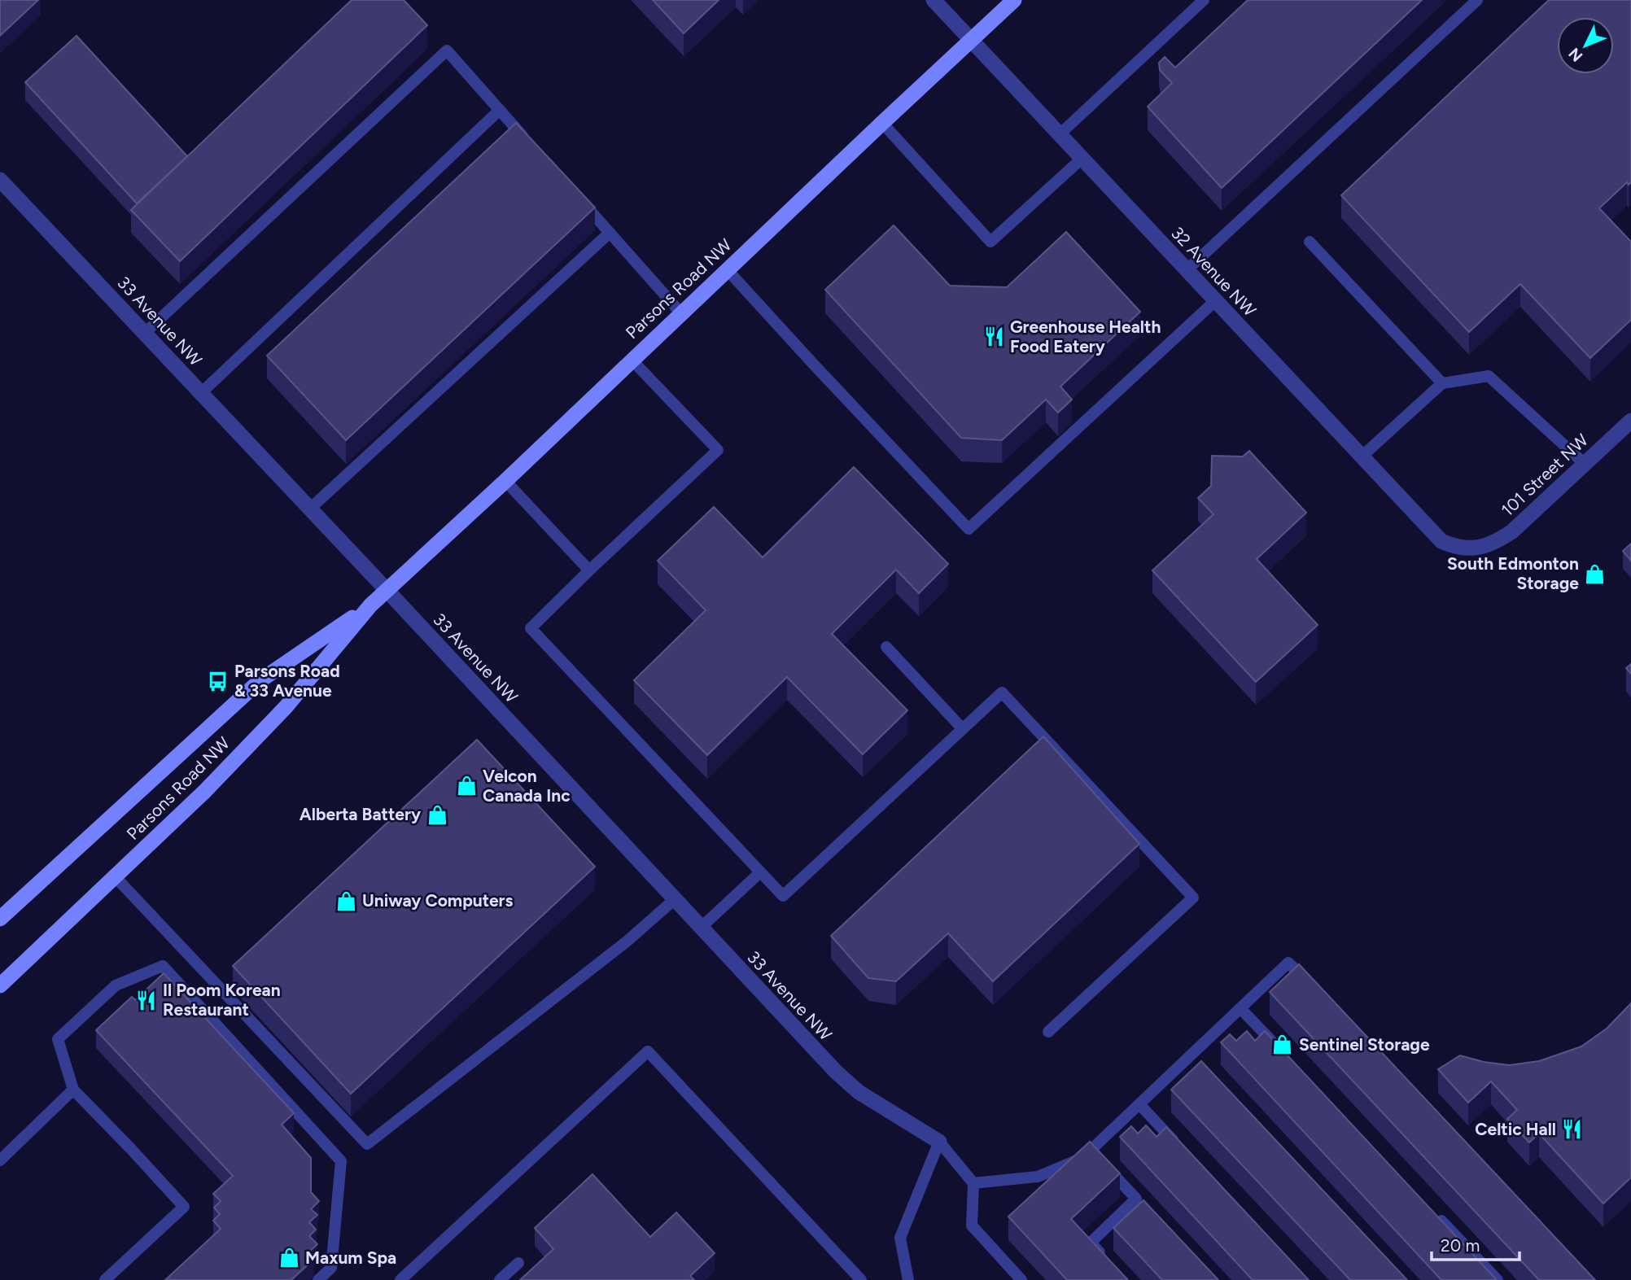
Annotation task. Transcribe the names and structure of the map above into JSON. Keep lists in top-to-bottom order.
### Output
{
  "streets": {
    "main road": ["Parsons Road NW"],
    "street": ["32 Avenue NW", "33 Avenue NW", "101 Street NW"]
  },
  "crossings": [
    ["32 Avenue NW", "Parsons Road NW"],
    ["32 Avenue NW", "101 Street NW"],
    ["Parsons Road NW", "33 Avenue NW"]
  ],
  "places": {
    "restaurant": ["Greenhouse Health Food Eatery", "Il Poom Korean Restaurant", "Celtic Hall"],
    "shop": [
      "South Edmonton Storage",
      "Velcon Canada Inc",
      "Alberta Battery",
      "Uniway Computers",
      "Sentinel Storage",
      "Maxum Spa"
    ],
    "bus stop": ["Parsons Road & 33 Avenue"]
  },
  "scale_bar": "20 m",
  "north": "bottom left"
}
